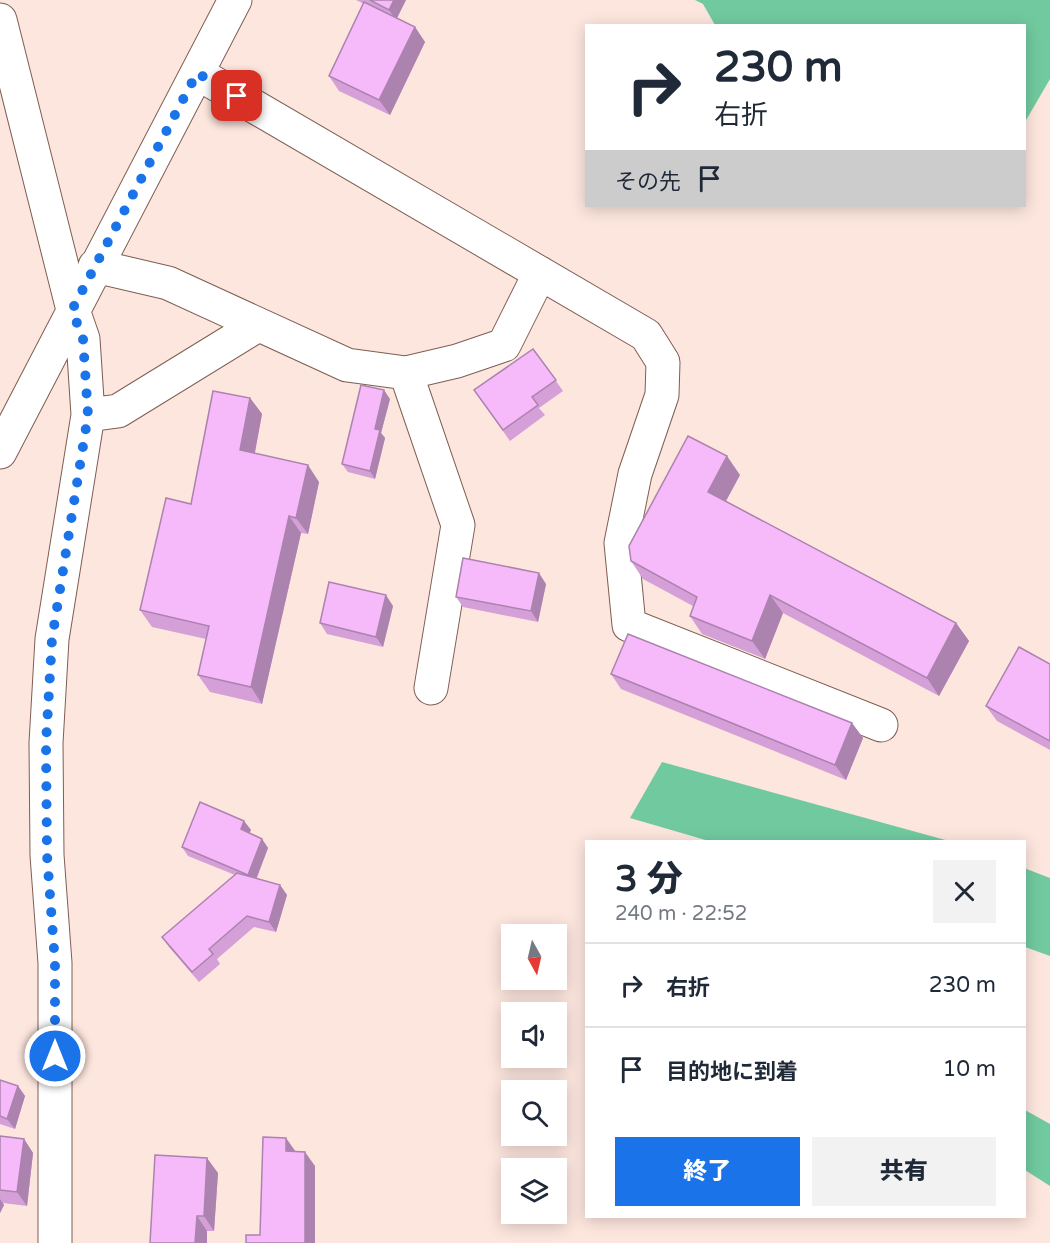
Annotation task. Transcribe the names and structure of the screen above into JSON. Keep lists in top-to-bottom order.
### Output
{
  "north": "bottom",
  "page": {
    "turn": ["230 m", "右折"],
    "then": "その先",
    "heading": ["3 分", "240 m · 22:52"],
    "list": [
      {
        "name": "右折",
        "value": "230 m"
      },
      {
        "name": "目的地に到着",
        "value": "10 m"
      }
    ],
    "buttons": ["終了", "共有"]
  }
}
